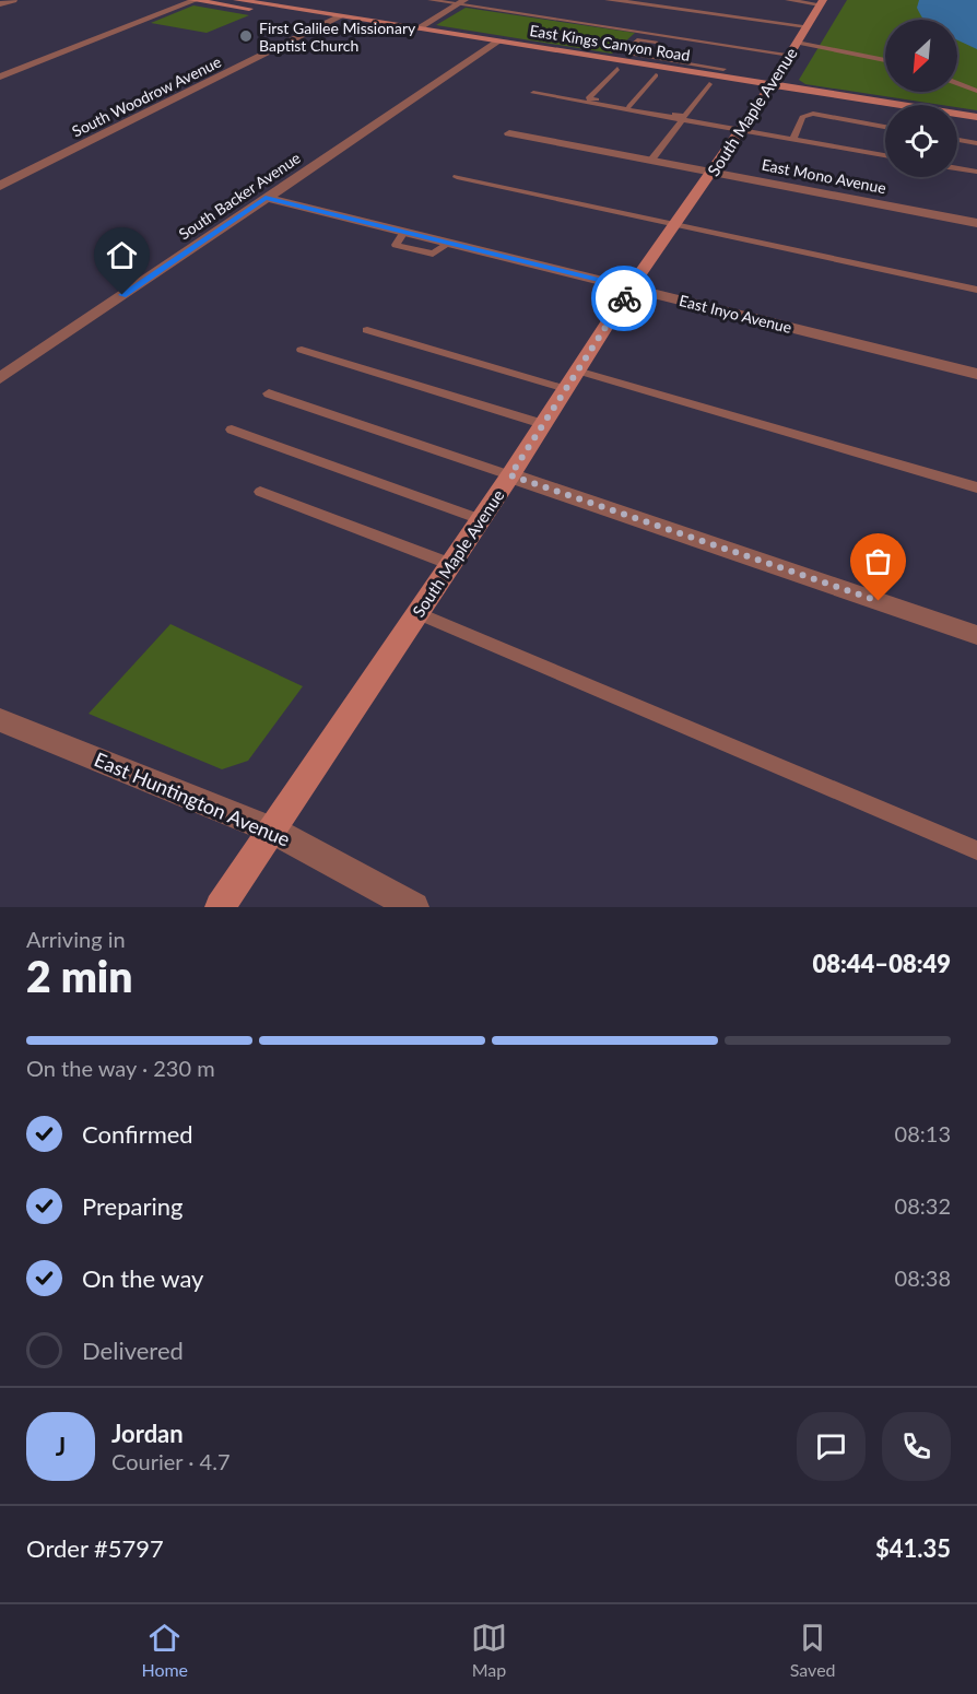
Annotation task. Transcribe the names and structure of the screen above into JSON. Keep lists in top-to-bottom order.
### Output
{
  "streets": {
    "main road": ["East Kings Canyon Road", "South Maple Avenue"],
    "street": [
      "South Woodrow Avenue",
      "East Mono Avenue",
      "South Backer Avenue",
      "East Inyo Avenue",
      "East Huntington Avenue"
    ]
  },
  "crossings": [
    ["East Kings Canyon Road", "South Woodrow Avenue"],
    ["East Kings Canyon Road", "South Maple Avenue"],
    ["East Kings Canyon Road", "South Backer Avenue"],
    ["South Maple Avenue", "East Mono Avenue"],
    ["South Maple Avenue", "East Inyo Avenue"],
    ["South Maple Avenue", "East Huntington Avenue"],
    ["South Backer Avenue", "East Inyo Avenue"]
  ],
  "places": ["First Galilee Missionary Baptist Church"],
  "north": "bottom left",
  "page": {
    "heading": ["2 min", "Arriving in", "08:44–08:49"],
    "panel": [
      "Jordan",
      "Courier · 4.7",
      "Order #5797",
      "$41.35"
    ],
    "bar": "On the way · 230 m",
    "list": [
      ["Confirmed", "08:13"],
      ["Preparing", "08:32"],
      ["On the way", "08:38"],
      "Delivered"
    ],
    "round": "J",
    "tabs": ["Home", "Map", "Saved"]
  }
}
